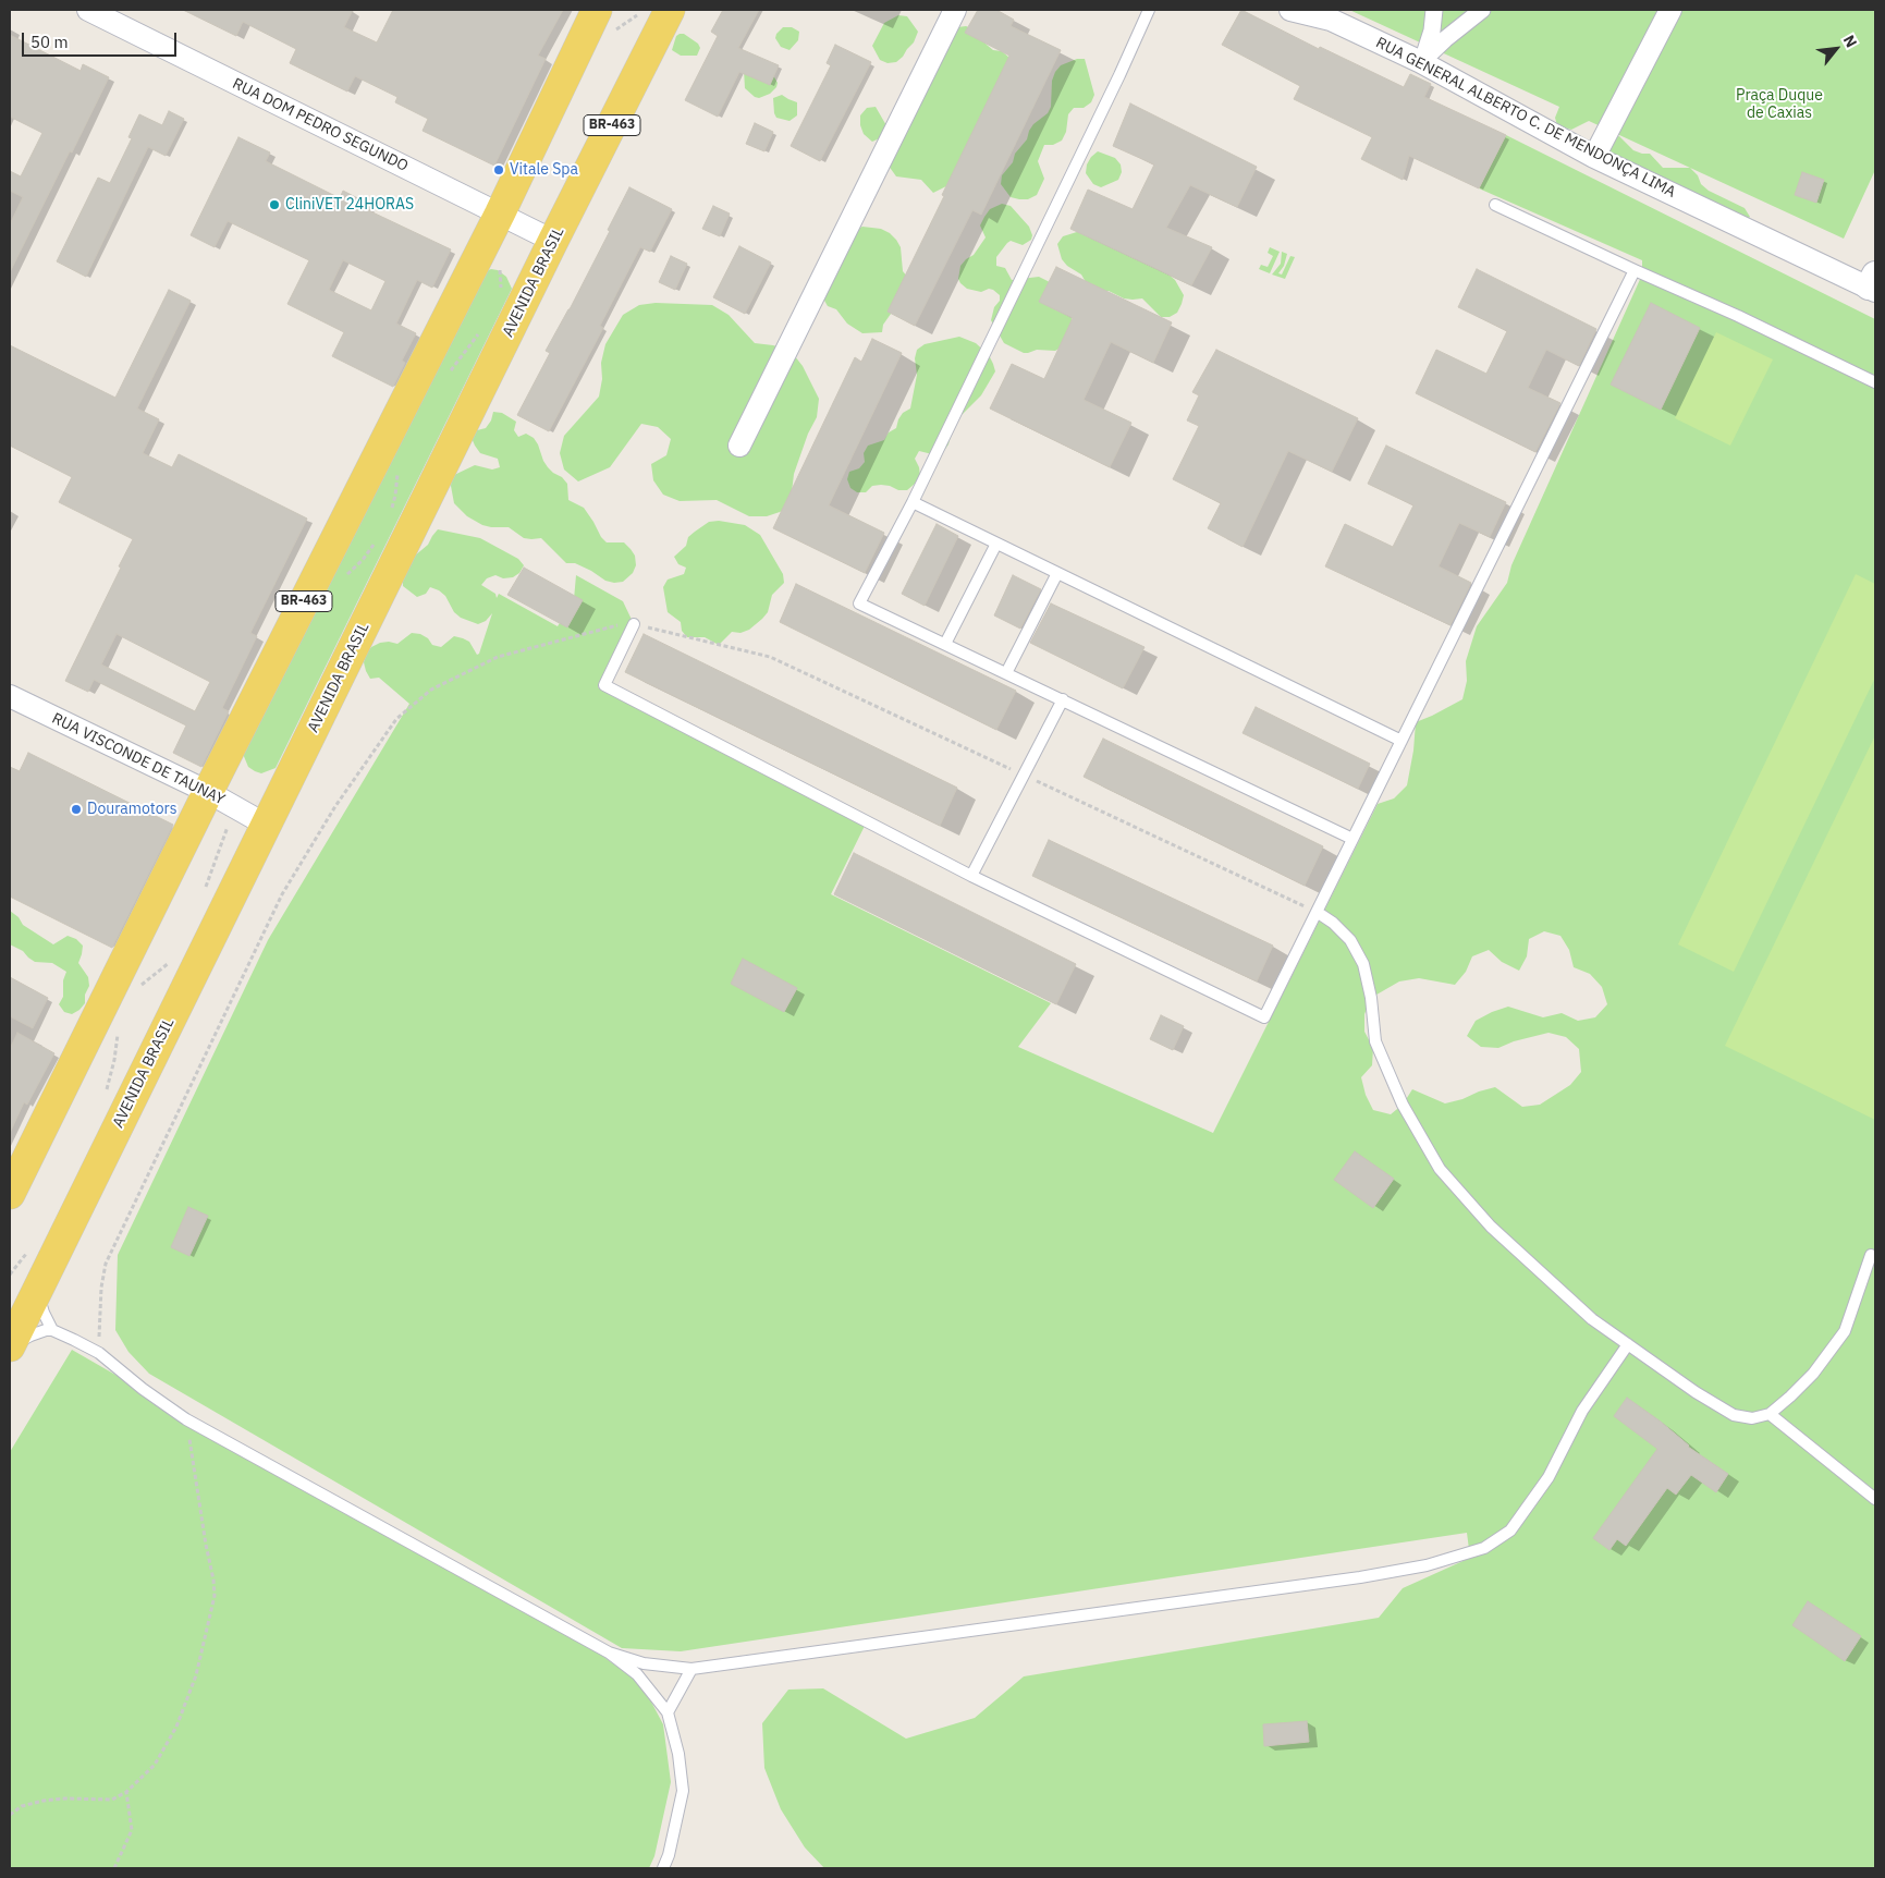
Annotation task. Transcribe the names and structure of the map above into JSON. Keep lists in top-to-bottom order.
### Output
{
  "streets": {
    "main road": ["BR-463", "AVENIDA BRASIL"],
    "street": ["RUA GENERAL ALBERTO C. DE MENDONÇA LIMA", "RUA DOM PEDRO SEGUNDO", "RUA VISCONDE DE TAUNAY"]
  },
  "crossings": [
    ["RUA DOM PEDRO SEGUNDO", "BR-463"],
    ["RUA DOM PEDRO SEGUNDO", "AVENIDA BRASIL"],
    ["BR-463", "RUA VISCONDE DE TAUNAY"],
    ["AVENIDA BRASIL", "RUA VISCONDE DE TAUNAY"]
  ],
  "parks": ["Praça Duque de Caxias"],
  "places": ["Vitale Spa", "CliniVET 24HORAS", "Douramotors"],
  "scale_bar": "50 m",
  "north": "top right"
}
